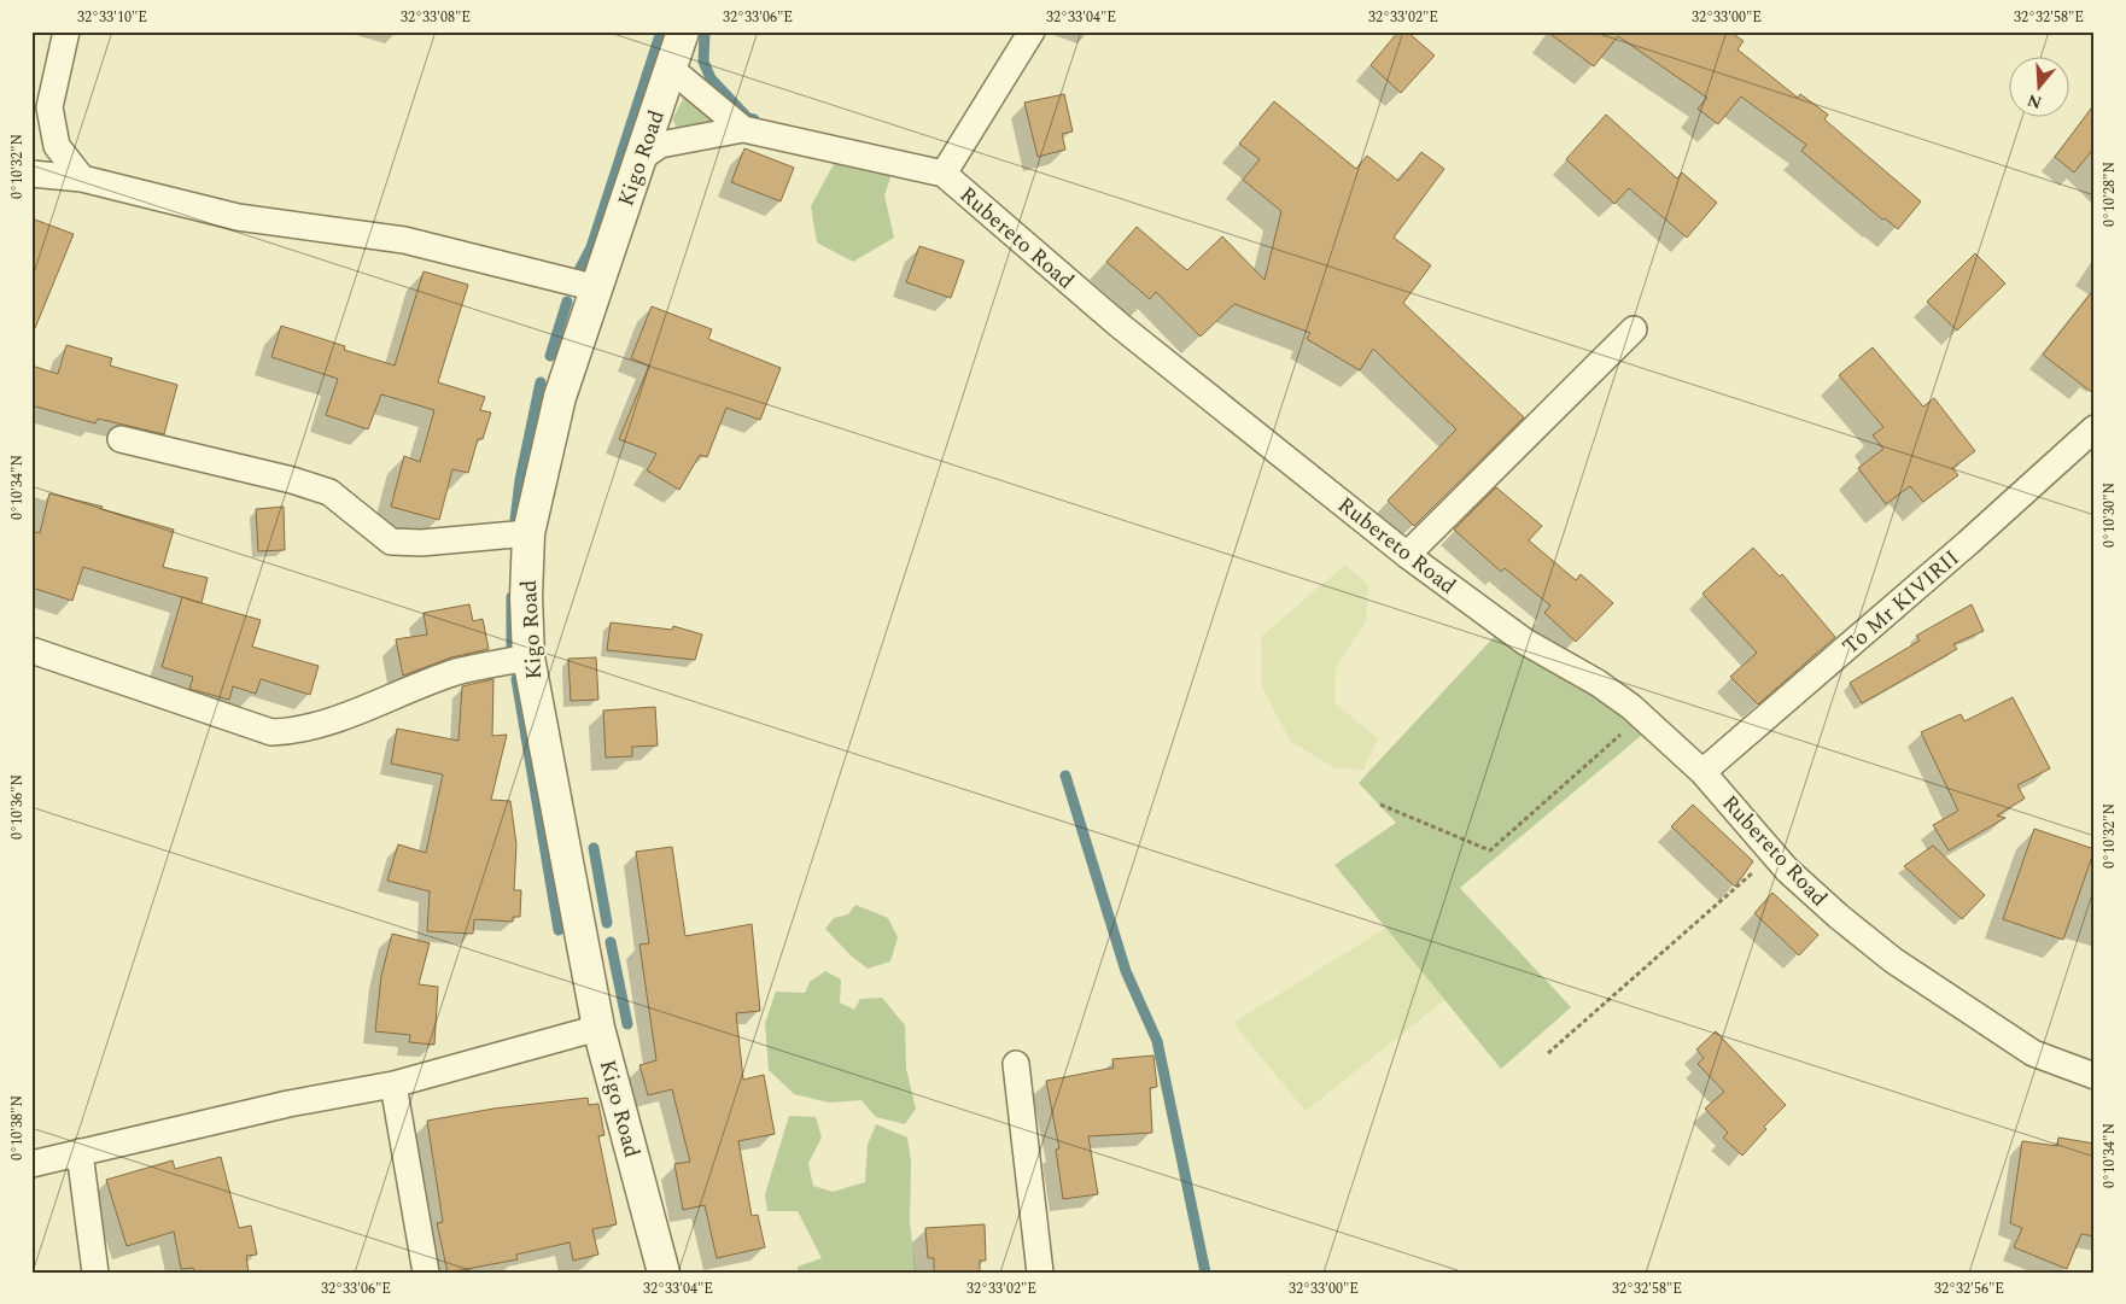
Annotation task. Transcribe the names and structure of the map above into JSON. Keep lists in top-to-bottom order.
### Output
{
  "streets": {
    "street": ["Kigo Road", "Rubereto Road", "To Mr KIVIRII"]
  },
  "crossings": [
    ["Kigo Road", "Rubereto Road"],
    ["Rubereto Road", "To Mr KIVIRII"]
  ],
  "north": "bottom",
  "coordinates": [
    "32°33'10\"E",
    "32°33'08\"E",
    "32°33'06\"E",
    "32°33'04\"E",
    "32°33'02\"E",
    "32°33'00\"E",
    "32°32'58\"E",
    "0°10'32\"N",
    "0°10'28\"N",
    "0°10'34\"N",
    "0°10'30\"N",
    "0°10'36\"N",
    "0°10'38\"N",
    "32°32'56\"E"
  ]
}
